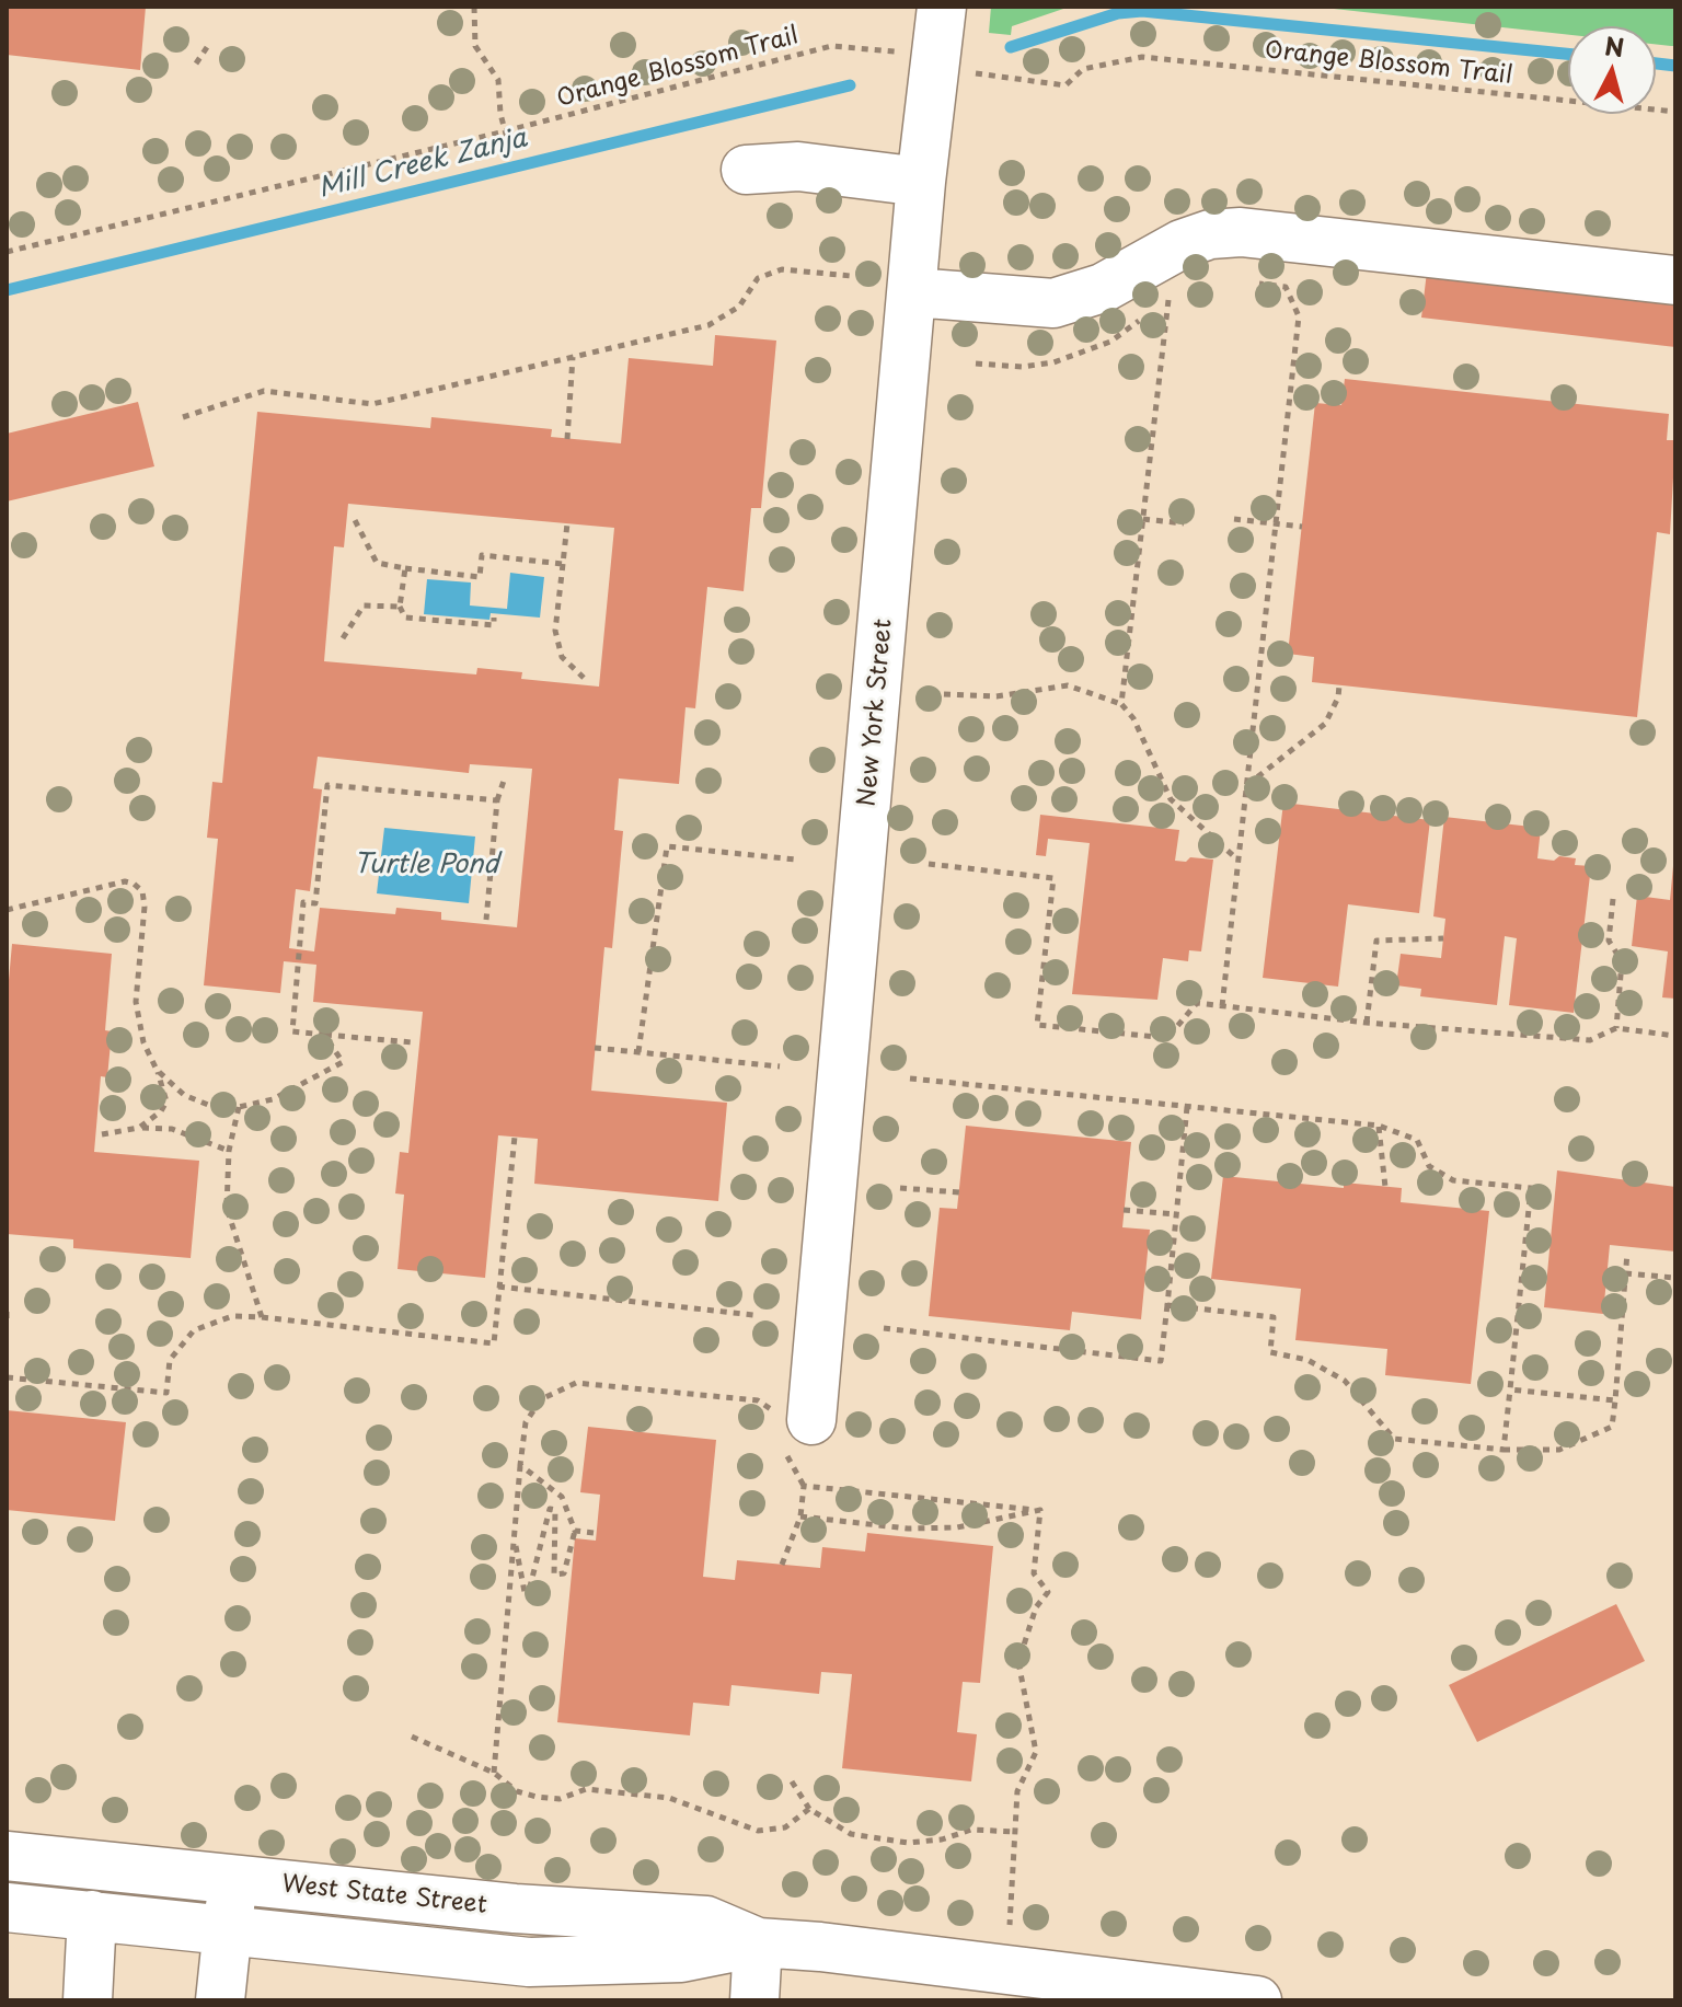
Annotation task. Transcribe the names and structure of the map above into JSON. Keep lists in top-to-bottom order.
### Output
{
  "streets": {
    "street": ["New York Street", "West State Street"],
    "path": ["Orange Blossom Trail"]
  },
  "water": ["Mill Creek Zanja", "Turtle Pond"],
  "north": "top"
}
